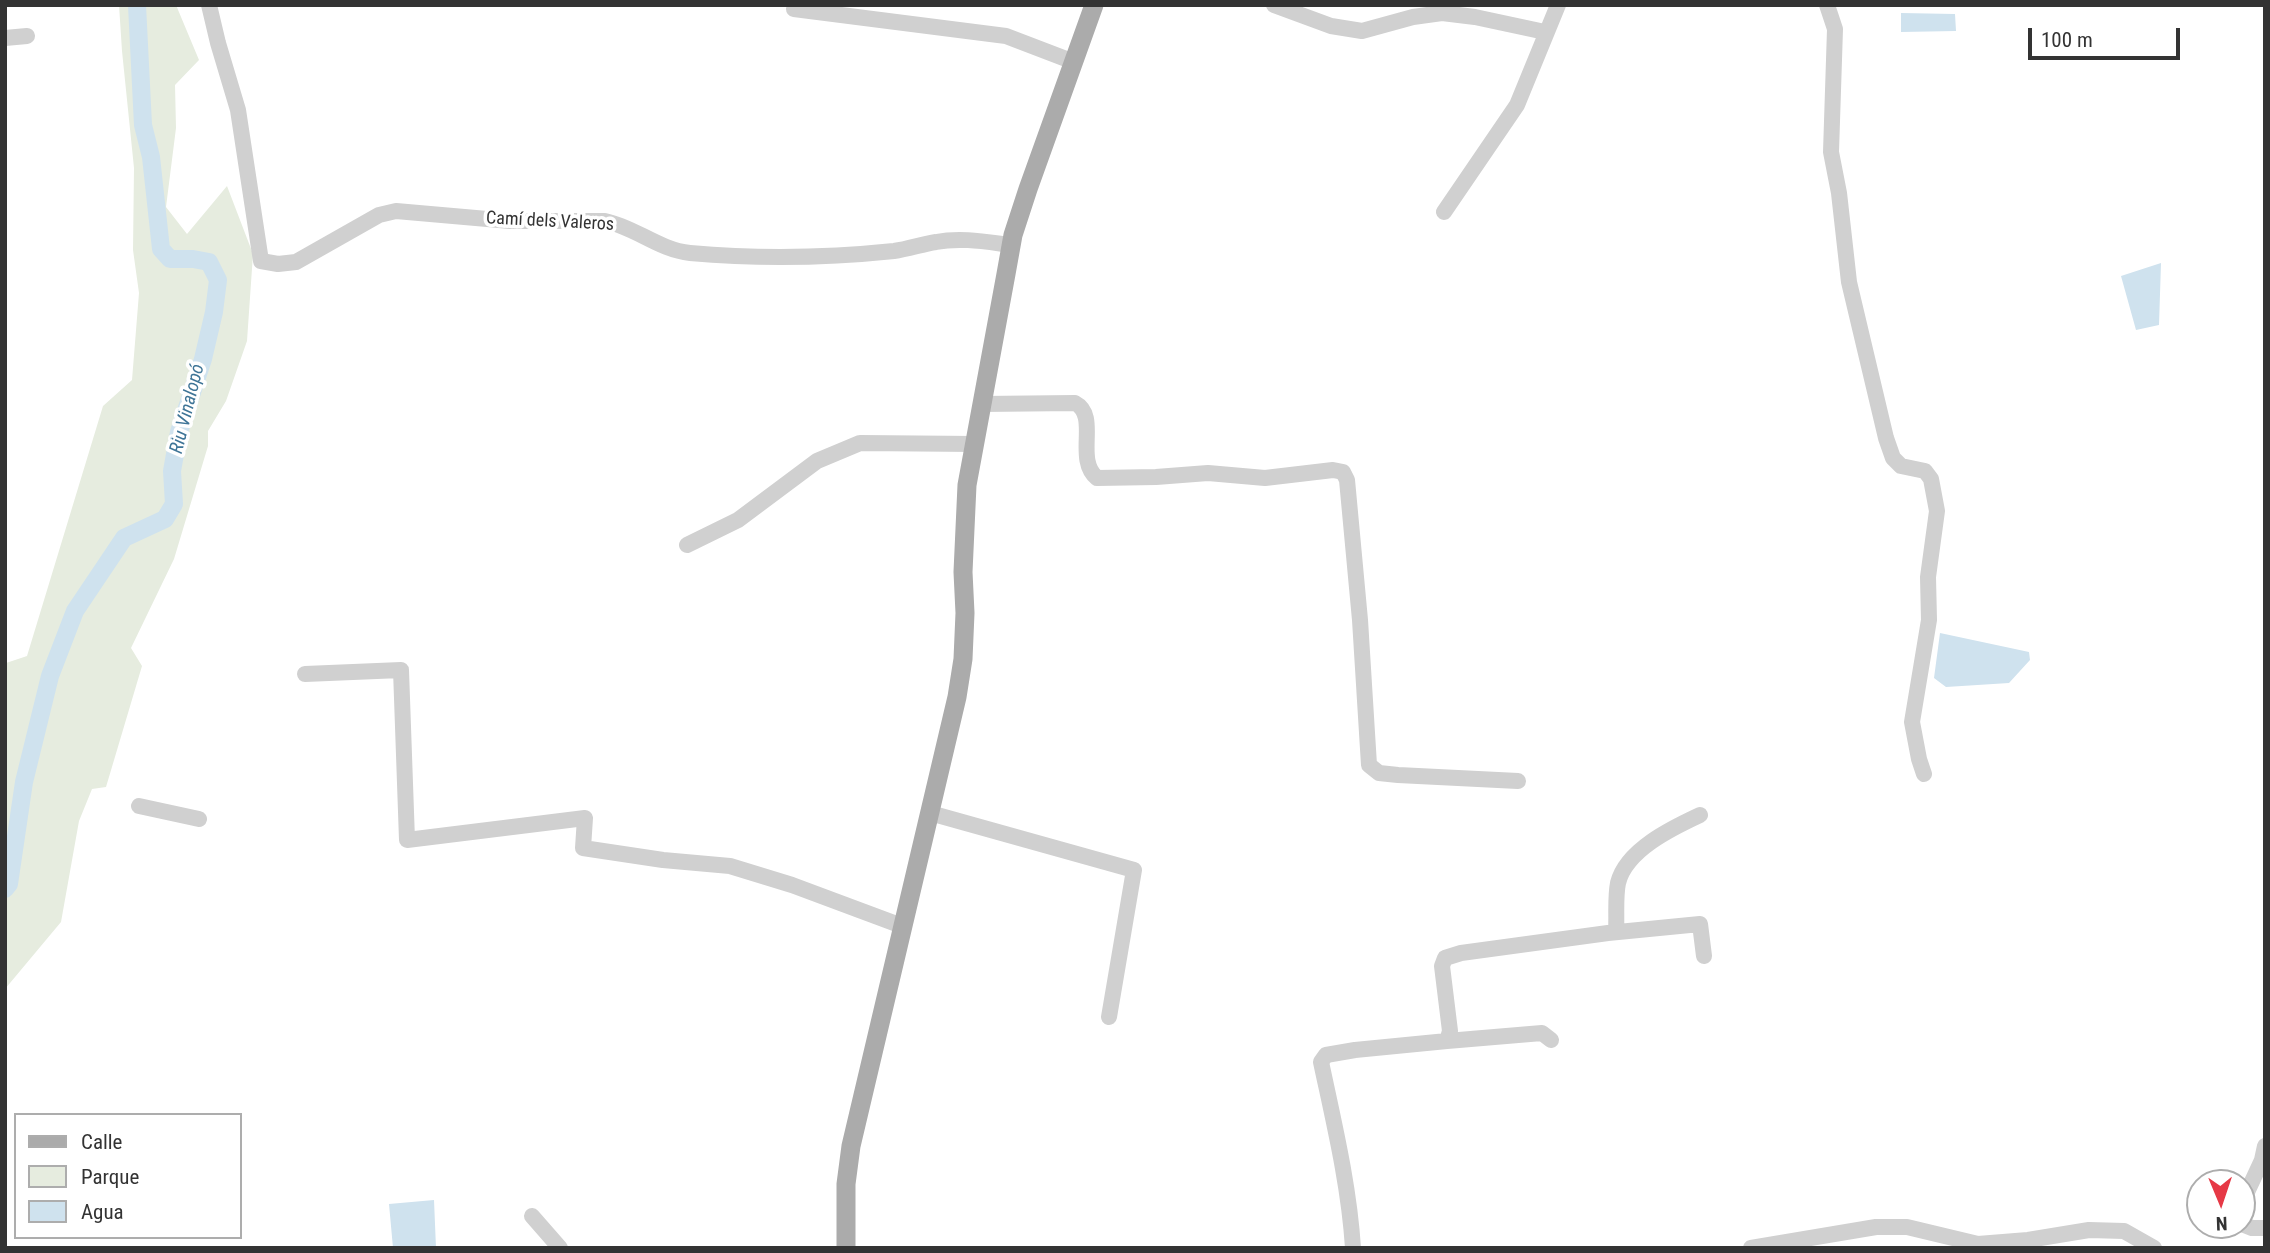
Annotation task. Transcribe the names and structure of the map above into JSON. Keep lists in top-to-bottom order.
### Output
{
  "streets": {
    "street": ["Camí dels Valeros"]
  },
  "water": ["Riu Vinalopó"],
  "legend": ["Calle", "Parque", "Agua"],
  "scale_bar": "100 m",
  "north": "bottom"
}
